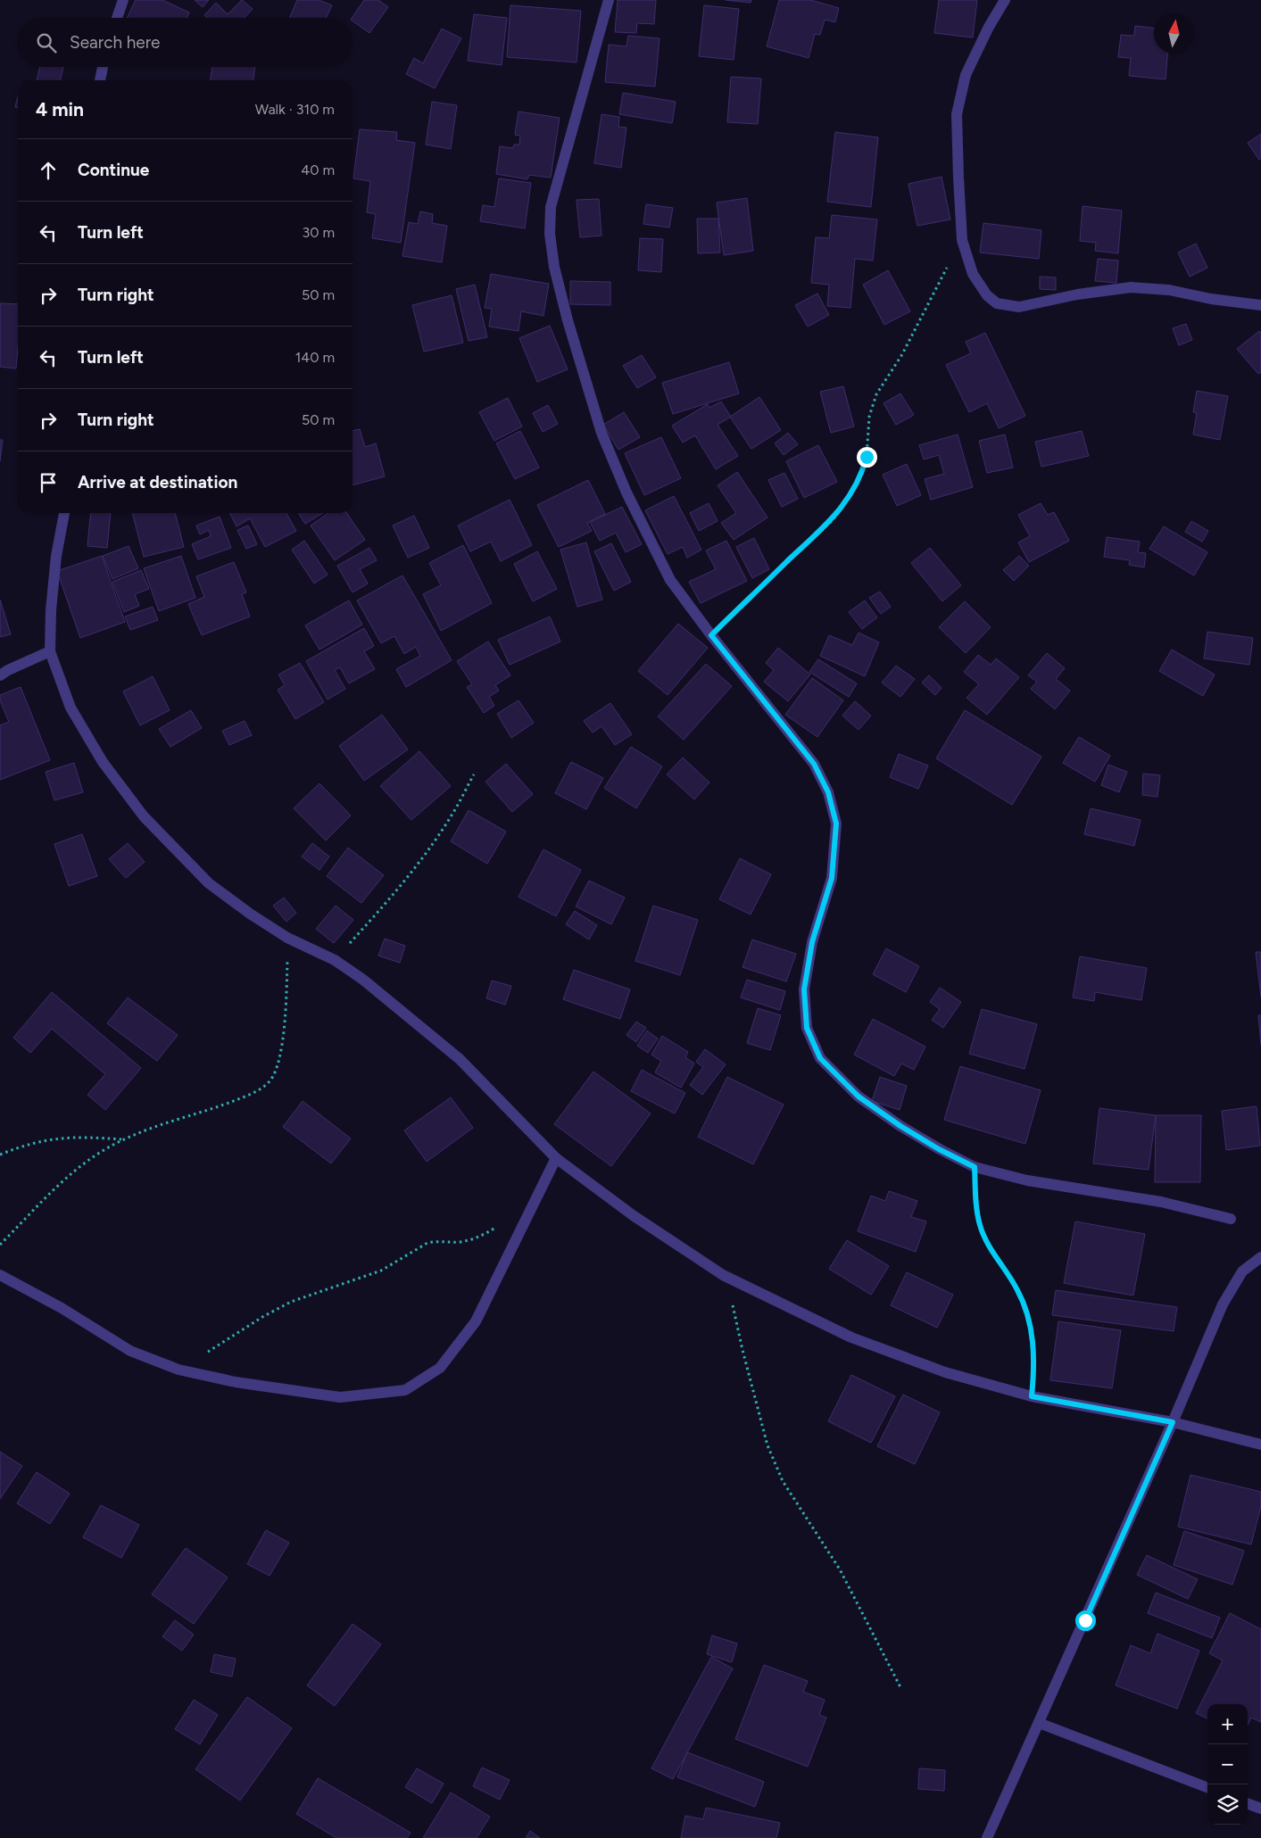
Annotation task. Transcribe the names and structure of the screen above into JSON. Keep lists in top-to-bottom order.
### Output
{
  "north": "top",
  "page": {
    "search": "Search here",
    "heading": ["4 min", "Walk · 310 m"],
    "list": [
      ["Continue", "40 m"],
      ["Turn left", "30 m"],
      ["Turn right", "50 m"],
      ["Turn left", "140 m"],
      ["Turn right", "50 m"],
      "Arrive at destination"
    ],
    "map_buttons": ["+", "−"]
  }
}
